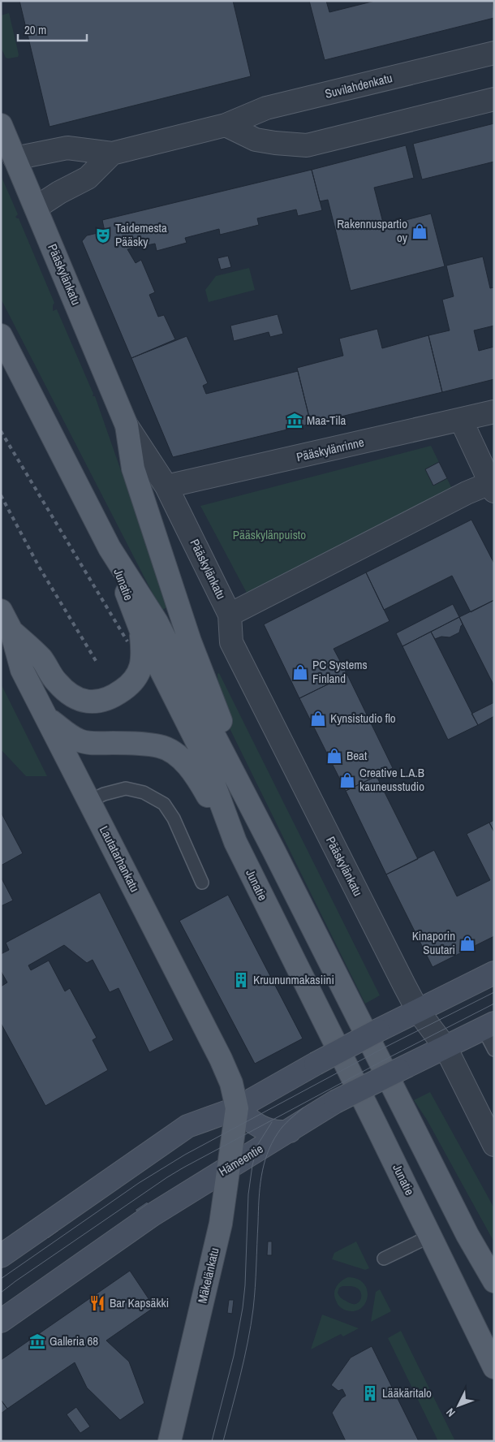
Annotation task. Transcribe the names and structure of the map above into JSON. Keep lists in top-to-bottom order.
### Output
{
  "streets": {
    "main road": [
      "Pääskylänkatu",
      "Junatie",
      "Lautatarhankatu",
      "Hämeentie",
      "Mäkelänkatu"
    ],
    "street": ["Suvilahdenkatu", "Pääskylänrinne"]
  },
  "crossings": [
    ["Suvilahdenkatu", "Pääskylänkatu"],
    ["Pääskylänkatu", "Pääskylänrinne"],
    ["Pääskylänkatu", "Hämeentie"],
    ["Lautatarhankatu", "Mäkelänkatu"],
    ["Hämeentie", "Mäkelänkatu"]
  ],
  "parks": ["Pääskylänpuisto"],
  "places": {
    "shop": [
      "Rakennuspartio oy",
      "PC Systems Finland",
      "Kynsistudio flo",
      "Beat",
      "Creative L.A.B kauneusstudio",
      "Kinaporin Suutari"
    ],
    "theatre": ["Taidemesta Pääsky"],
    "museum": ["Maa-Tila", "Galleria 68"],
    "building": ["Kruununmakasiini", "Lääkäritalo"],
    "restaurant": ["Bar Kapsäkki"]
  },
  "scale_bar": "20 m",
  "north": "bottom left"
}
